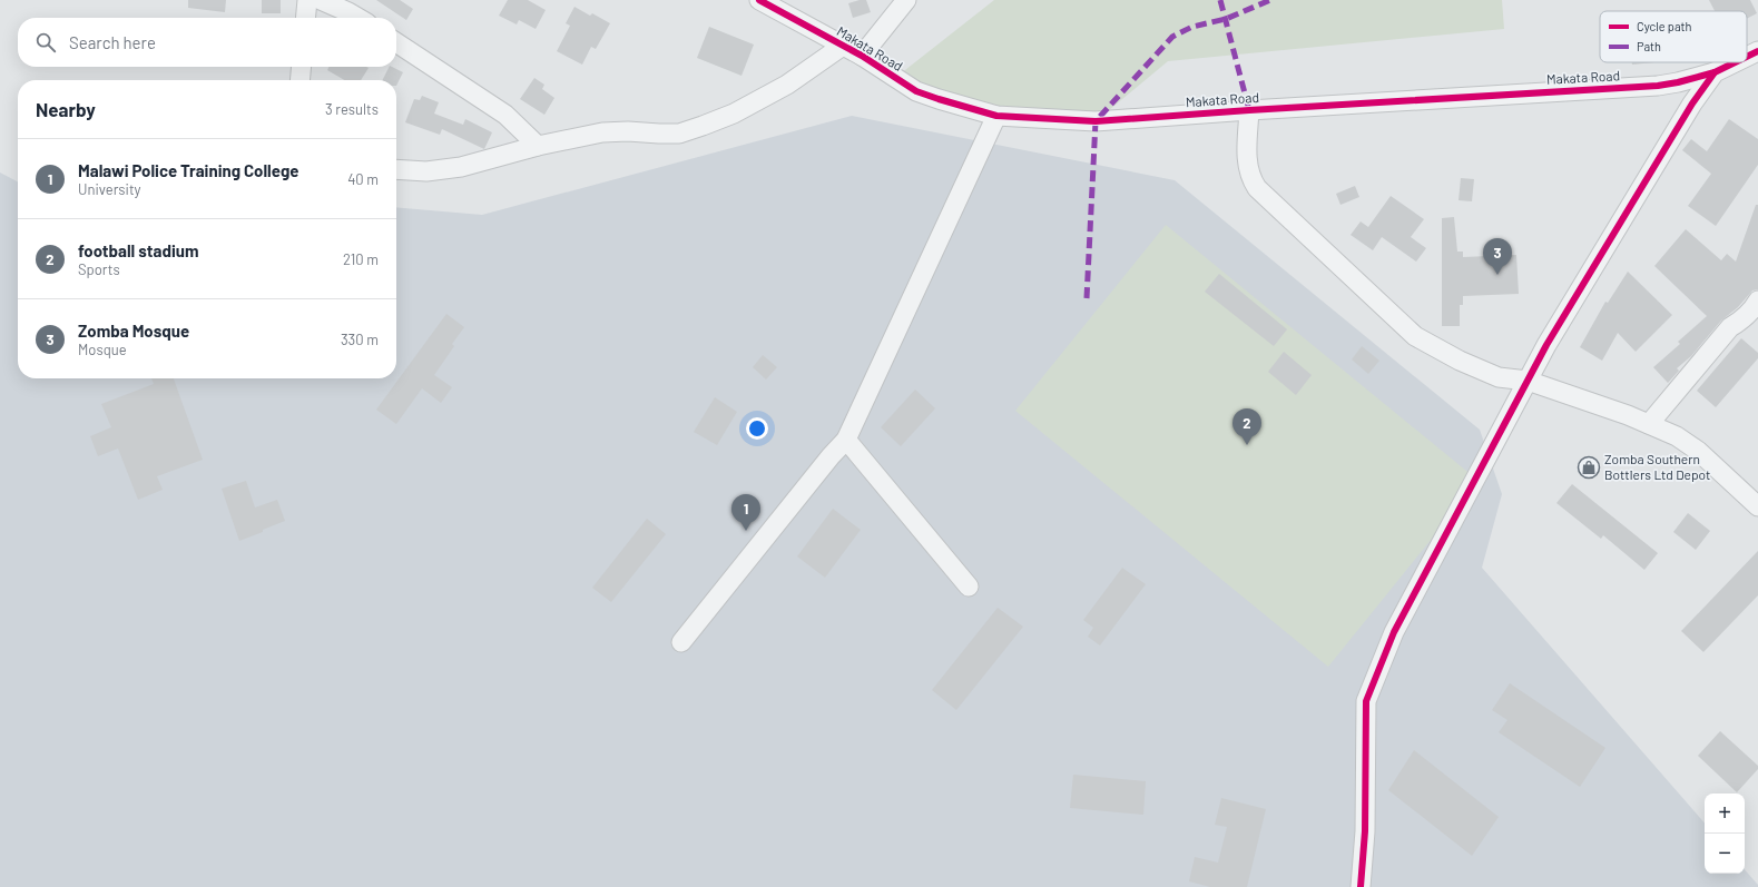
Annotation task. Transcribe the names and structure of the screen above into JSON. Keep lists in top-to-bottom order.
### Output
{
  "streets": {
    "street": ["Makata Road"]
  },
  "places": {
    "shop": ["Zomba Southern Bottlers Ltd Depot"]
  },
  "legend": ["Cycle path", "Path"],
  "page": {
    "search": "Search here",
    "heading": ["Nearby", "3 results"],
    "list": [
      {
        "mark": "1",
        "name": "Malawi Police Training College",
        "note": "University",
        "value": "40 m"
      },
      {
        "mark": "2",
        "name": "football stadium",
        "note": "Sports",
        "value": "210 m"
      },
      {
        "mark": "3",
        "name": "Zomba Mosque",
        "note": "Mosque",
        "value": "330 m"
      }
    ],
    "pins": ["3", "2", "1"],
    "map_buttons": ["+", "−"]
  }
}
